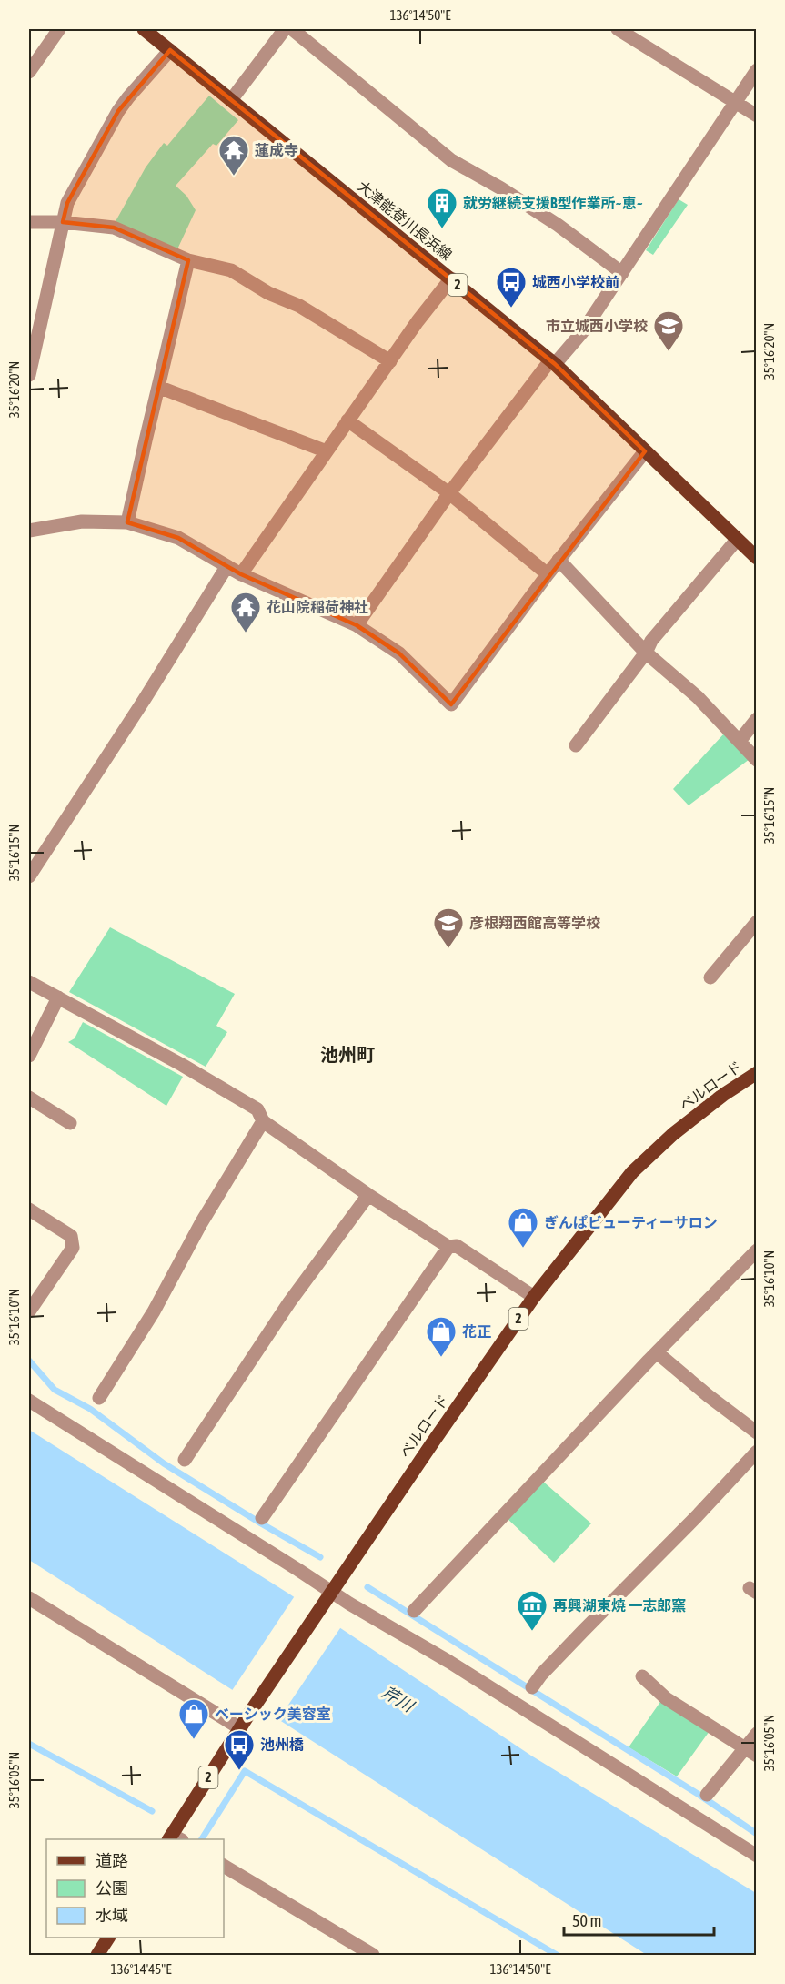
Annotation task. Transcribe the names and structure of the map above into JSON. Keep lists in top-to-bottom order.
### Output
{
  "streets": {
    "main road": ["大津能登川長浜線", "2", "ベルロード"]
  },
  "districts": ["池州町"],
  "water": ["芹川"],
  "places": {
    "temple": ["蓮成寺", "花山院稲荷神社"],
    "building": ["就労継続支援B型作業所~恵~"],
    "bus stop": ["城西小学校前", "池州橋"],
    "school or university": ["市立城西小学校", "彦根翔西館高等学校"],
    "shop": ["ぎんぱビューティーサロン", "花正", "ベーシック美容室"],
    "museum": ["再興湖東焼 一志郎窯"]
  },
  "legend": ["道路", "公園", "水域"],
  "scale_bar": "50 m",
  "coordinates": [
    "136°14'50\"E",
    "35°16'20\"N",
    "35°16'15\"N",
    "35°16'10\"N",
    "35°16'05\"N",
    "136°14'45\"E"
  ]
}
